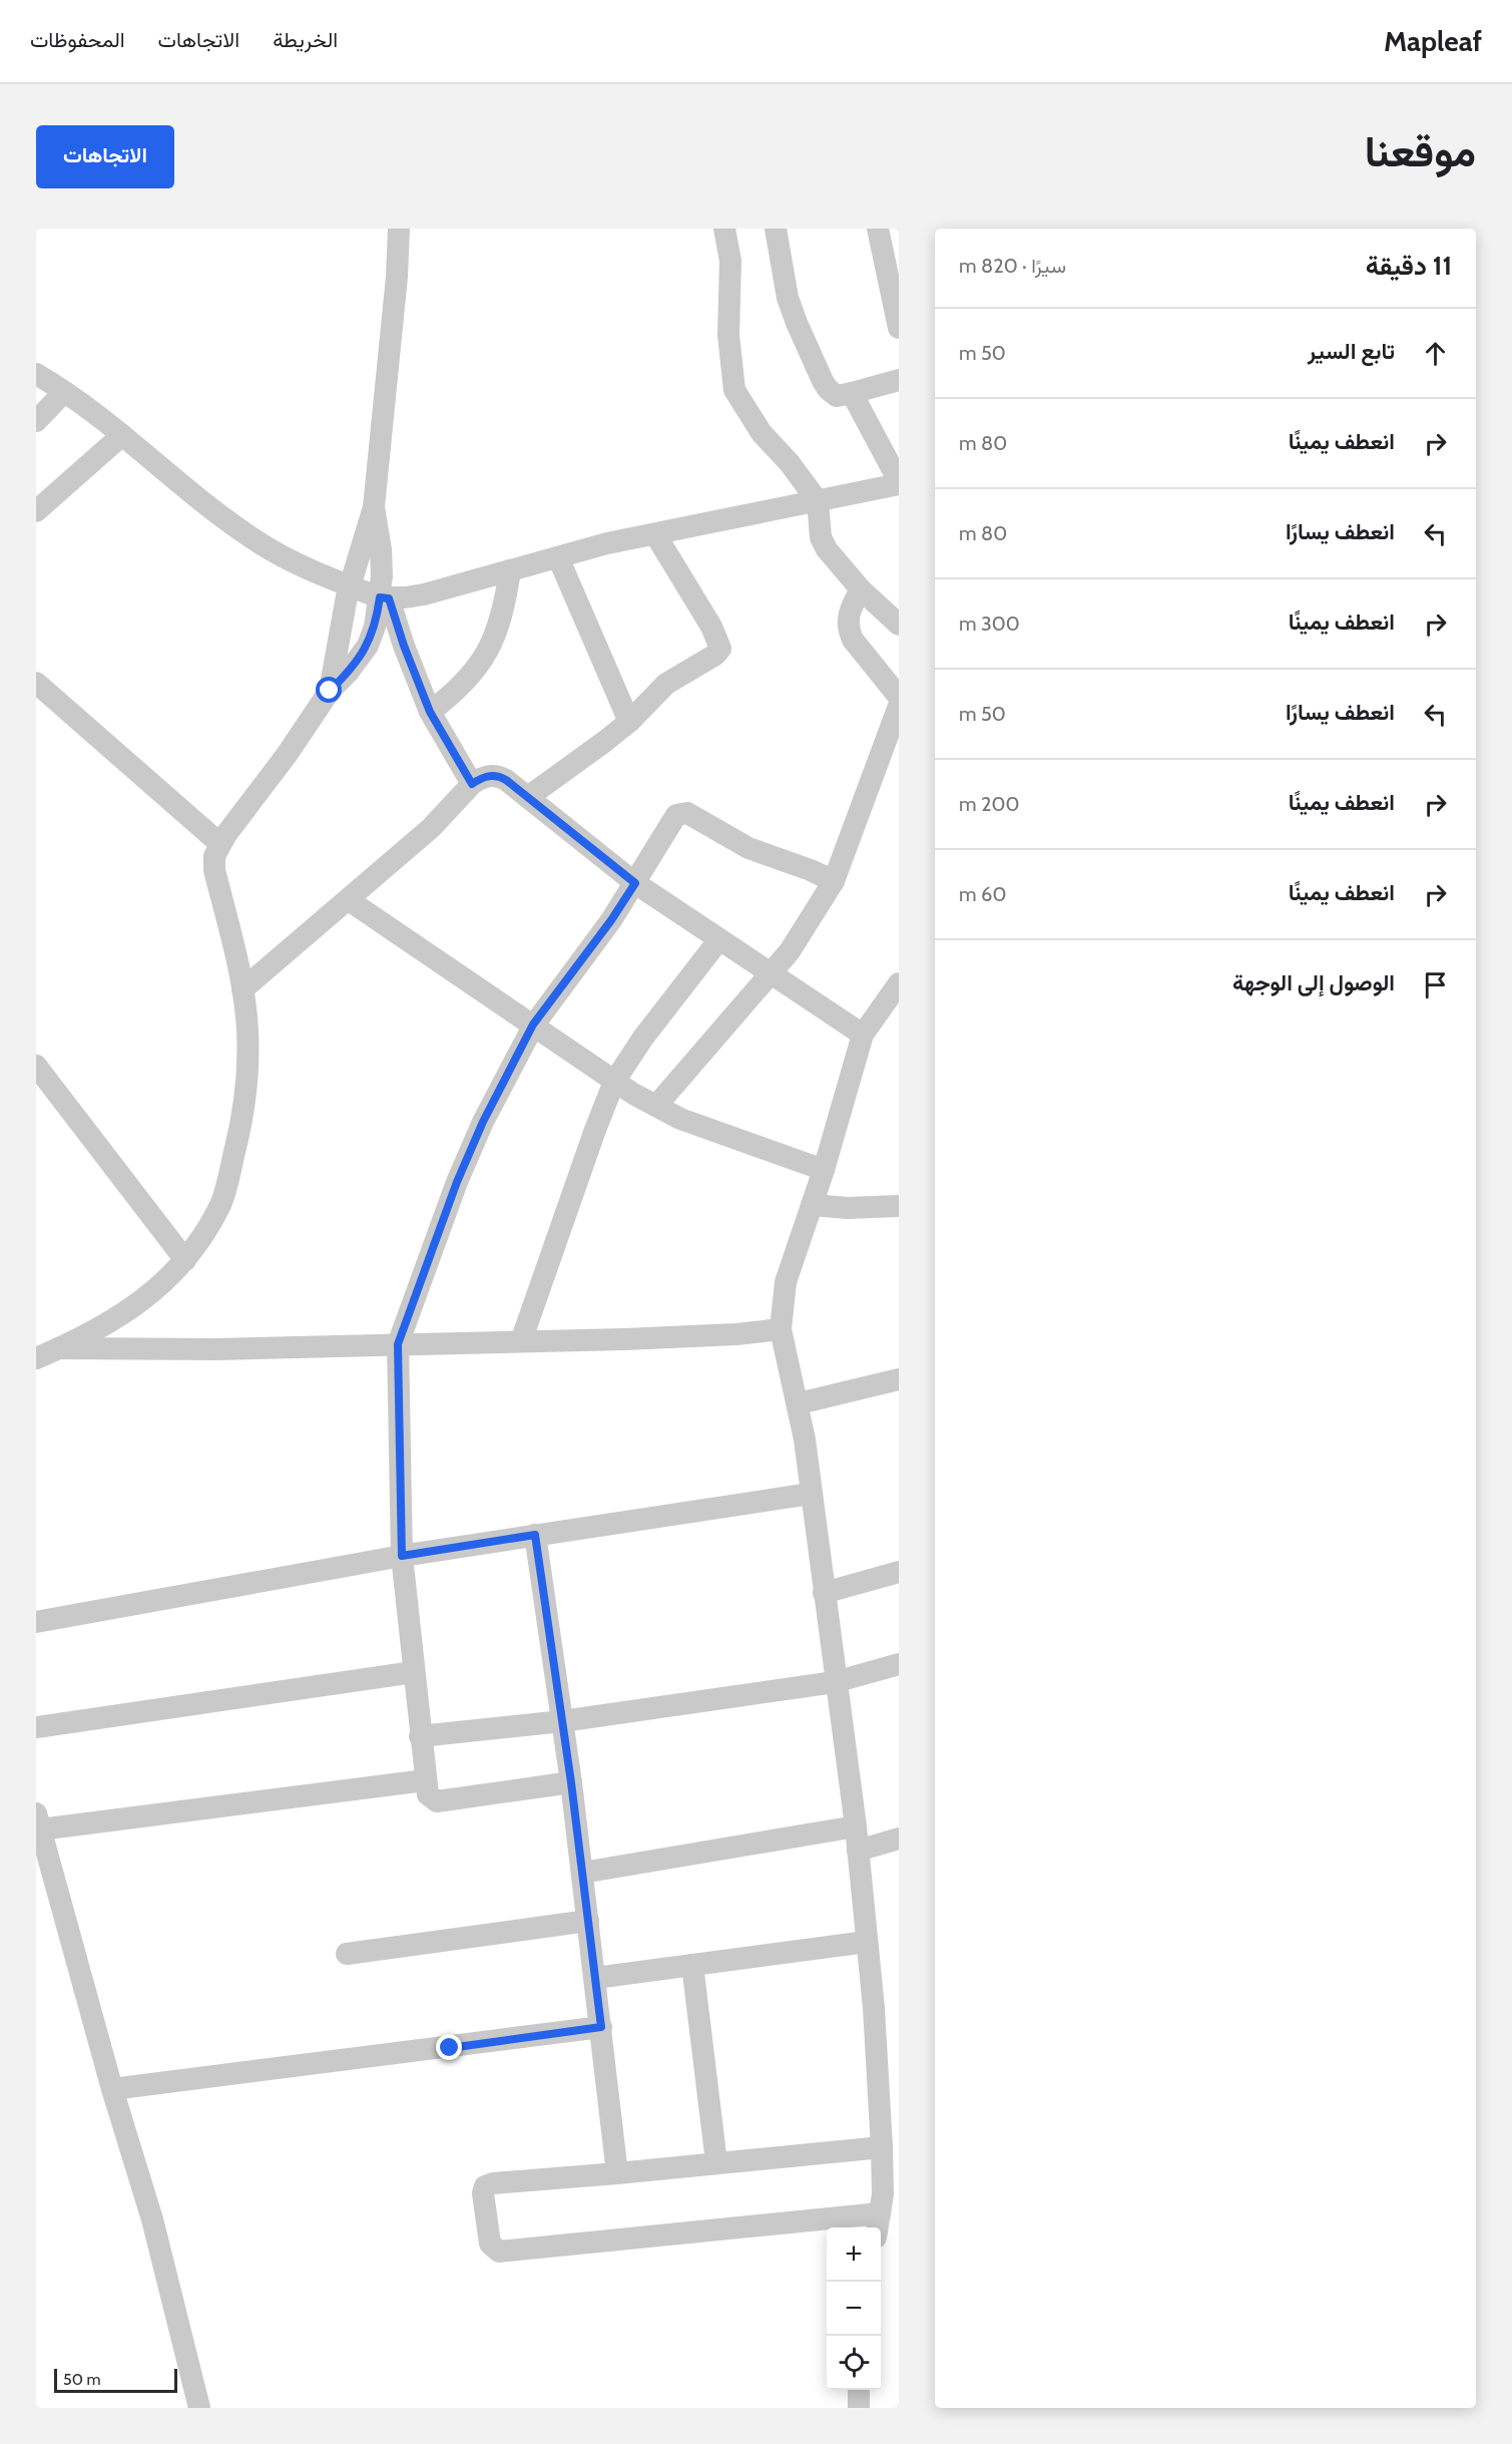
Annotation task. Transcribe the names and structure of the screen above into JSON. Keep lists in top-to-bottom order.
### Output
{
  "scale_bar": "50 m",
  "page": {
    "header": "Mapleaf",
    "nav": ["الخريطة", "الاتجاهات", "المحفوظات"],
    "title": "موقعنا",
    "buttons": "الاتجاهات",
    "heading": ["11 دقيقة", "سيرًا · 820 m"],
    "list": [
      ["تابع السير", "50 m"],
      ["انعطف يمينًا", "80 m"],
      ["انعطف يسارًا", "80 m"],
      ["انعطف يمينًا", "300 m"],
      ["انعطف يسارًا", "50 m"],
      ["انعطف يمينًا", "200 m"],
      ["انعطف يمينًا", "60 m"],
      "الوصول إلى الوجهة"
    ],
    "map_buttons": ["+", "−"],
    "scale": "50 m"
  }
}
